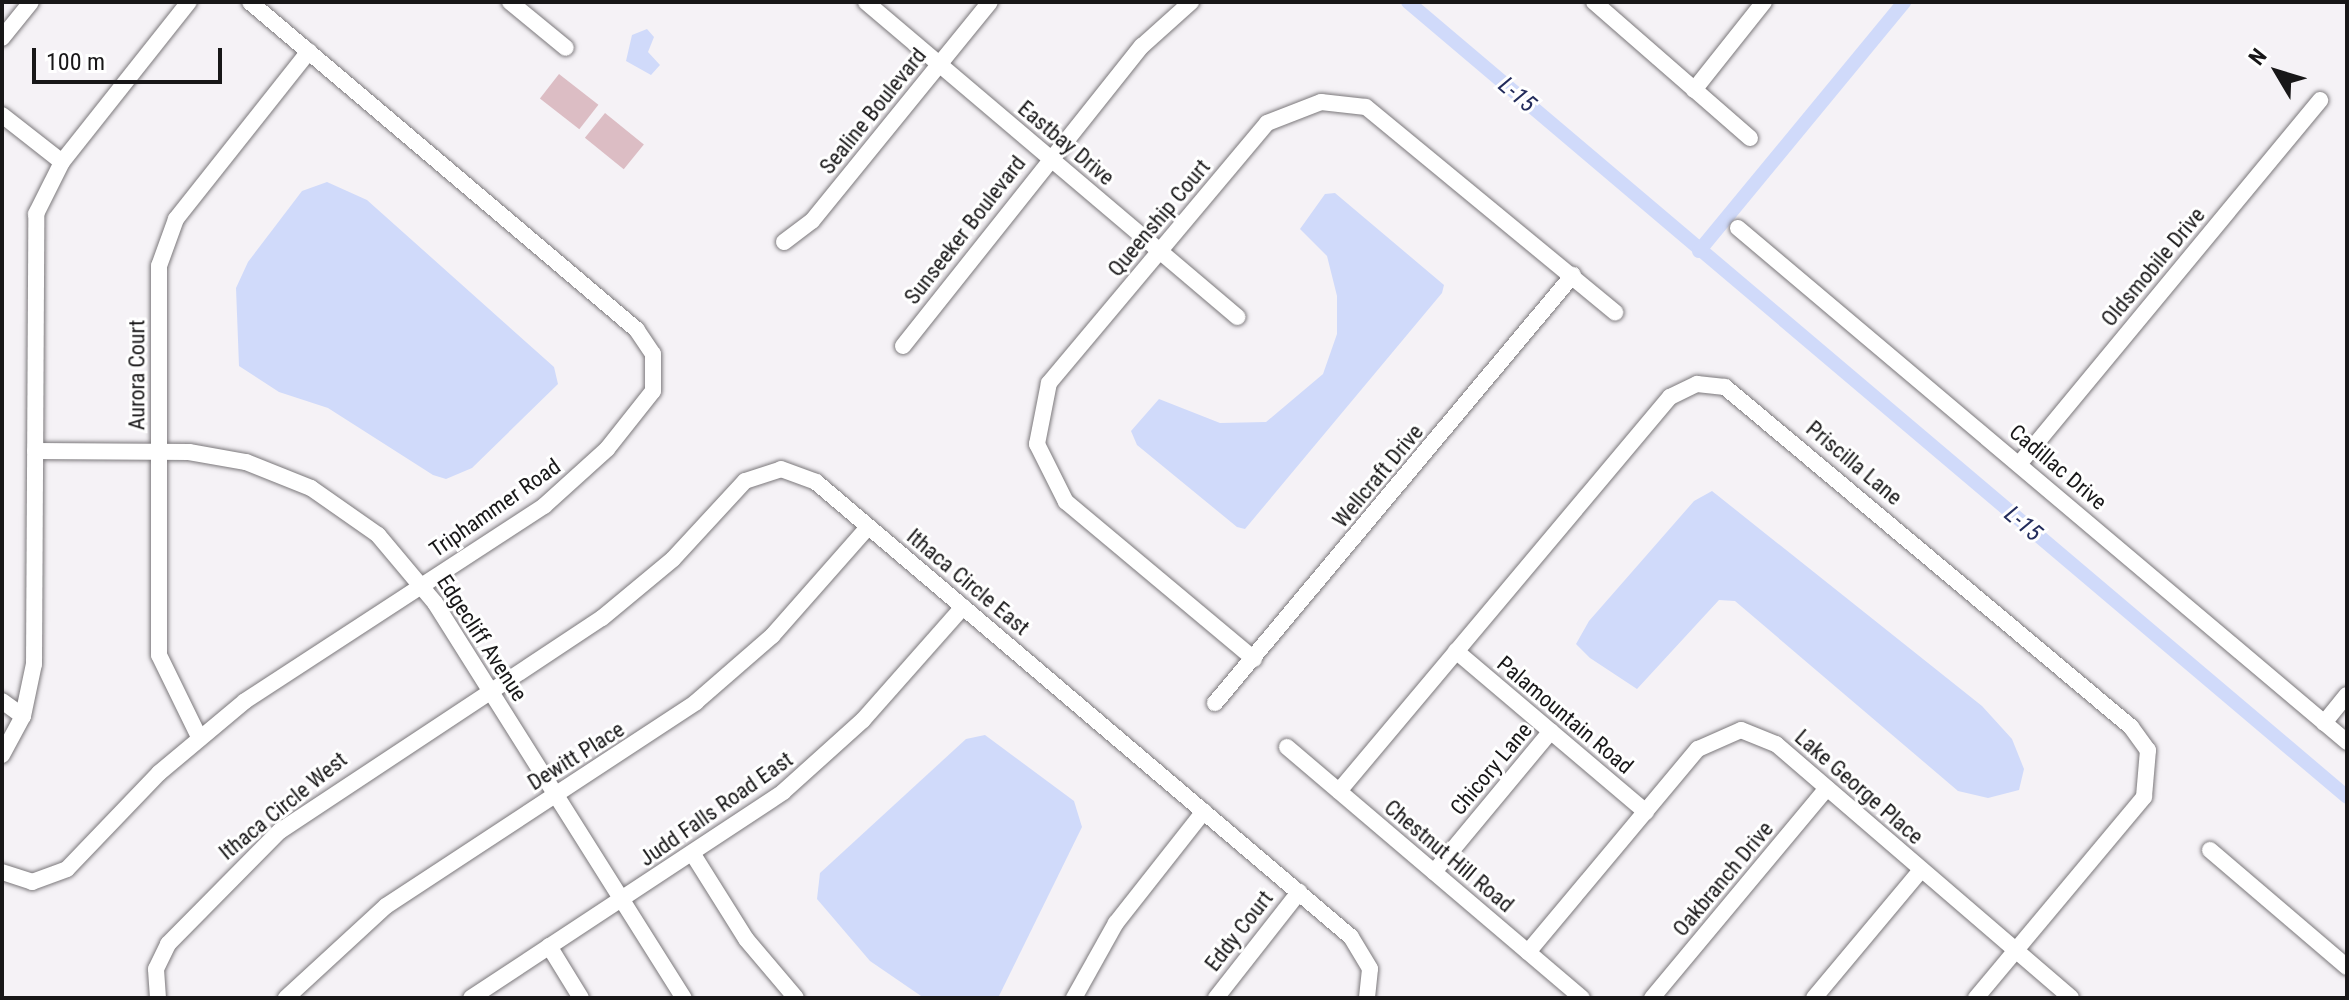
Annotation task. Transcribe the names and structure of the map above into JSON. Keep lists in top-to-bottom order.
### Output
{
  "streets": {
    "street": [
      "Sealine Boulevard",
      "Eastbay Drive",
      "Queenship Court",
      "Sunseeker Boulevard",
      "Oldsmobile Drive",
      "Aurora Court",
      "Priscilla Lane",
      "Cadillac Drive",
      "Wellcraft Drive",
      "Triphammer Road",
      "Ithaca Circle East",
      "Edgecliff Avenue",
      "Palamountain Road",
      "Dewitt Place",
      "Chicory Lane",
      "Lake George Place",
      "Ithaca Circle West",
      "Judd Falls Road East",
      "Chestnut Hill Road",
      "Oakbranch Drive",
      "Eddy Court"
    ]
  },
  "crossings": [
    ["Sealine Boulevard", "Eastbay Drive"],
    ["Eastbay Drive", "Queenship Court"],
    ["Eastbay Drive", "Sunseeker Boulevard"],
    ["Queenship Court", "Wellcraft Drive"],
    ["Oldsmobile Drive", "Cadillac Drive"],
    ["Aurora Court", "Triphammer Road"],
    ["Aurora Court", "Edgecliff Avenue"],
    ["Priscilla Lane", "Palamountain Road"],
    ["Priscilla Lane", "Lake George Place"],
    ["Priscilla Lane", "Chestnut Hill Road"],
    ["Triphammer Road", "Edgecliff Avenue"],
    ["Ithaca Circle East", "Edgecliff Avenue"],
    ["Ithaca Circle East", "Dewitt Place"],
    ["Ithaca Circle East", "Ithaca Circle West"],
    ["Ithaca Circle East", "Judd Falls Road East"],
    ["Ithaca Circle East", "Eddy Court"],
    ["Edgecliff Avenue", "Dewitt Place"],
    ["Edgecliff Avenue", "Ithaca Circle West"],
    ["Edgecliff Avenue", "Judd Falls Road East"],
    ["Palamountain Road", "Chicory Lane"],
    ["Palamountain Road", "Lake George Place"],
    ["Chicory Lane", "Chestnut Hill Road"],
    ["Lake George Place", "Chestnut Hill Road"],
    ["Lake George Place", "Oakbranch Drive"]
  ],
  "water": ["L-15"],
  "scale_bar": "100 m",
  "north": "top left"
}
